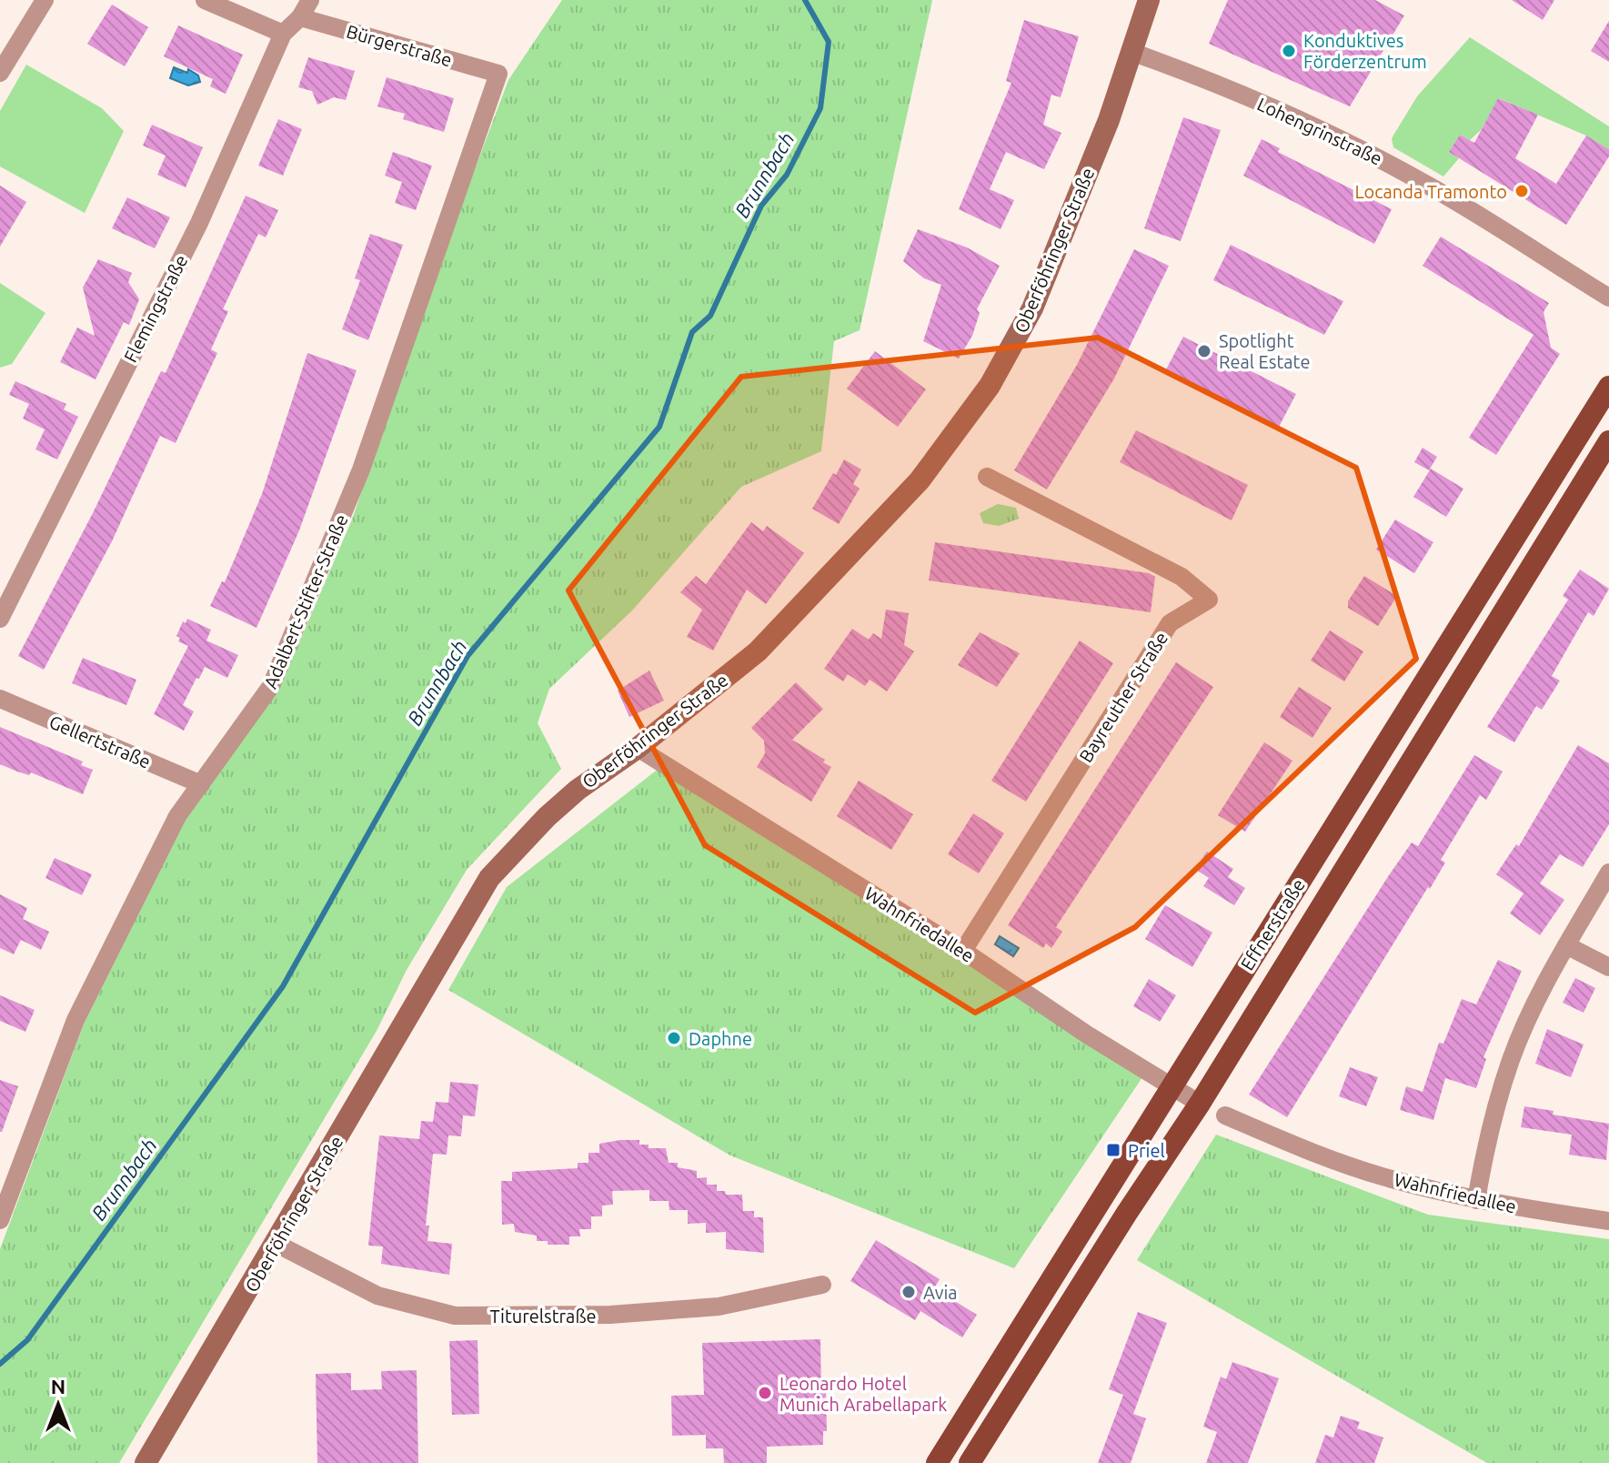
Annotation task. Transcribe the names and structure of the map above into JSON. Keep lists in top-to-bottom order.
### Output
{
  "streets": {
    "main road": ["Oberföhringer Straße", "Effnerstraße"],
    "street": [
      "Bürgerstraße",
      "Lohengrinstraße",
      "Flemingstraße",
      "Adalbert-Stifter-Straße",
      "Bayreuther Straße",
      "Gellertstraße",
      "Wahnfriedallee",
      "Titurelstraße"
    ]
  },
  "crossings": [
    ["Bürgerstraße", "Flemingstraße"],
    ["Bürgerstraße", "Adalbert-Stifter-Straße"],
    ["Lohengrinstraße", "Oberföhringer Straße"],
    ["Oberföhringer Straße", "Wahnfriedallee"],
    ["Oberföhringer Straße", "Titurelstraße"],
    ["Adalbert-Stifter-Straße", "Gellertstraße"],
    ["Bayreuther Straße", "Wahnfriedallee"],
    ["Wahnfriedallee", "Effnerstraße"]
  ],
  "water": ["Brunnbach"],
  "places": {
    "other": [
      "Konduktives Förderzentrum",
      "Locanda Tramonto",
      "Spotlight Real Estate",
      "Daphne",
      "Avia",
      "Leonardo Hotel Munich Arabellapark"
    ],
    "transit": ["Priel"]
  },
  "north": "top"
}
